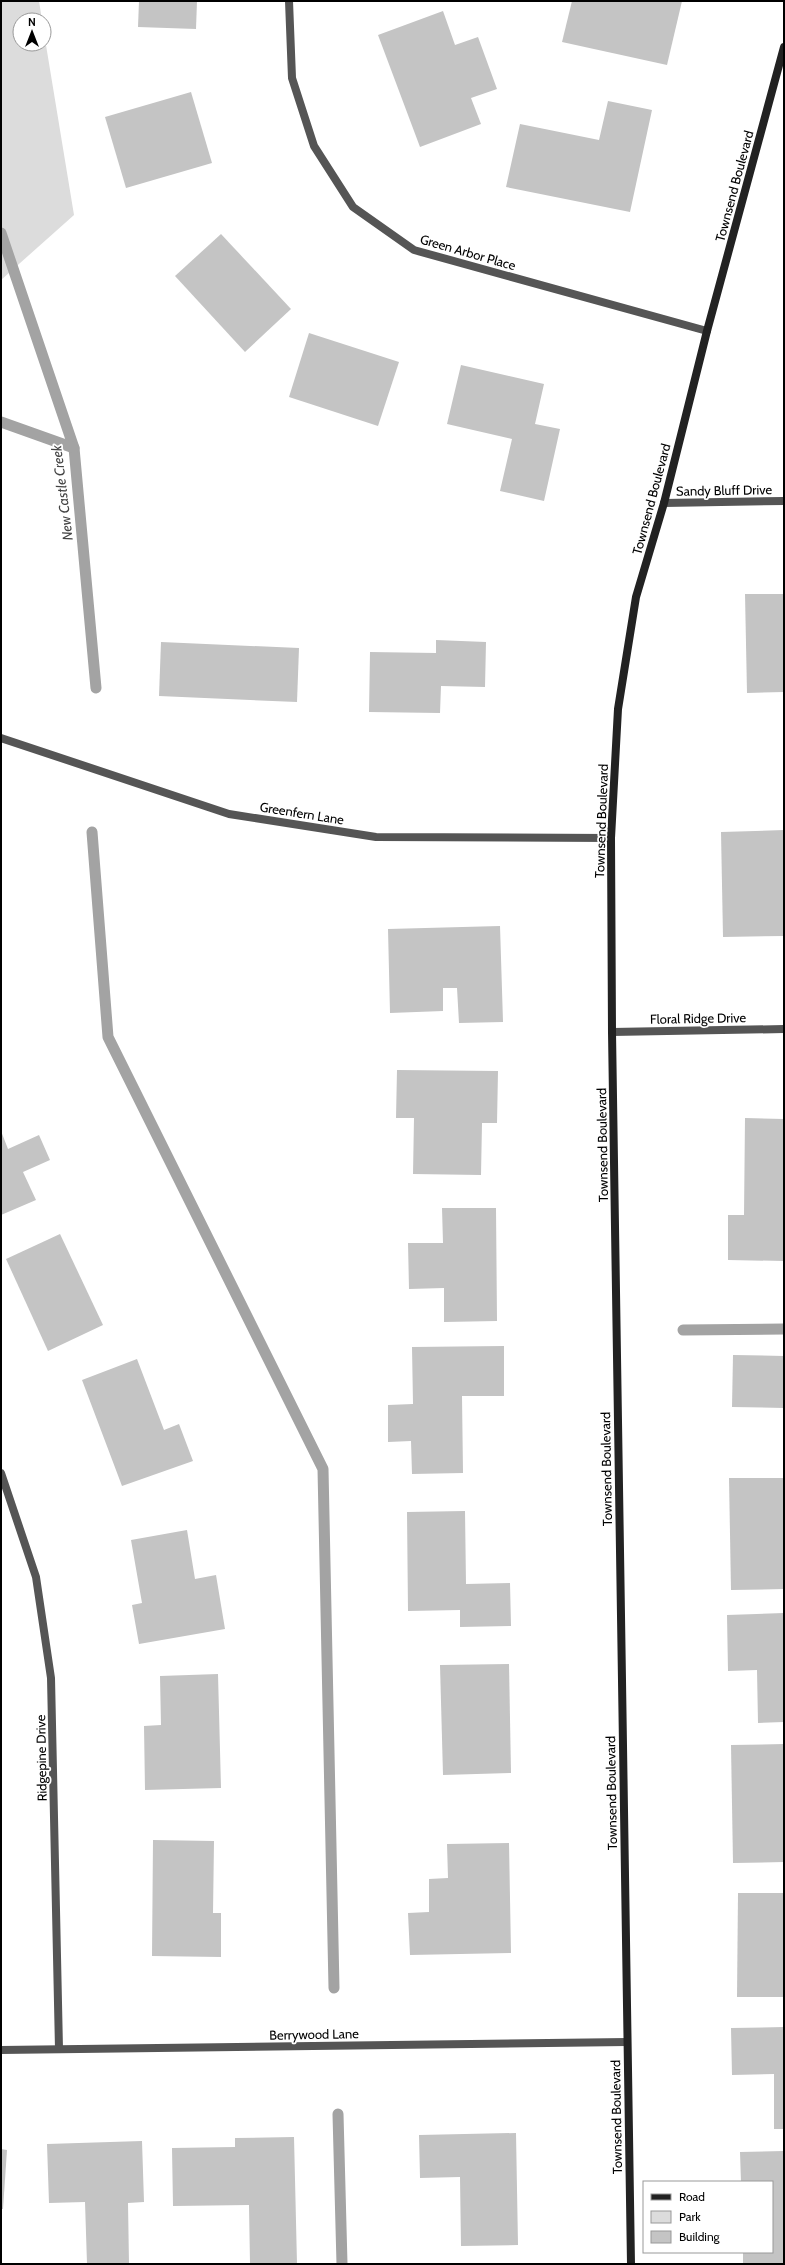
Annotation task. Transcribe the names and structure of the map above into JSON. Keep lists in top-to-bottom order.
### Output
{
  "streets": {
    "street": [
      "Townsend Boulevard",
      "Green Arbor Place",
      "Sandy Bluff Drive",
      "Greenfern Lane",
      "Floral Ridge Drive",
      "Ridgepine Drive",
      "Berrywood Lane"
    ]
  },
  "crossings": [
    ["Townsend Boulevard", "Green Arbor Place"],
    ["Townsend Boulevard", "Sandy Bluff Drive"],
    ["Townsend Boulevard", "Greenfern Lane"],
    ["Townsend Boulevard", "Floral Ridge Drive"],
    ["Townsend Boulevard", "Berrywood Lane"],
    ["Ridgepine Drive", "Berrywood Lane"]
  ],
  "water": ["New Castle Creek"],
  "legend": ["Road", "Park", "Building"],
  "north": "top"
}
